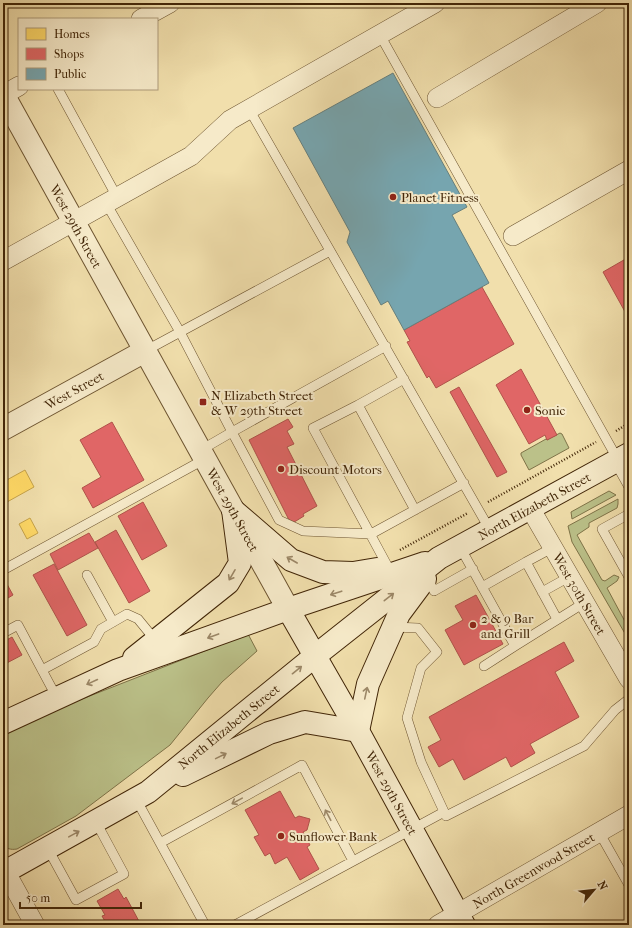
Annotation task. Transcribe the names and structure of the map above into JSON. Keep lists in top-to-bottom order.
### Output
{
  "streets": {
    "main road": ["West 29th Street", "West Street", "North Elizabeth Street"],
    "street": ["West 30th Street", "North Greenwood Street"]
  },
  "crossings": [
    ["West 29th Street", "West Street"],
    ["West 29th Street", "North Elizabeth Street"],
    ["West 29th Street", "North Greenwood Street"],
    ["North Elizabeth Street", "West 30th Street"]
  ],
  "places": {
    "other": [
      "Planet Fitness",
      "Sonic",
      "Discount Motors",
      "2 & 9 Bar and Grill",
      "Sunflower Bank"
    ],
    "transit": ["N Elizabeth Street & W 29th Street"]
  },
  "legend": ["Homes", "Shops", "Public"],
  "scale_bar": "50 m",
  "north": "top right"
}
